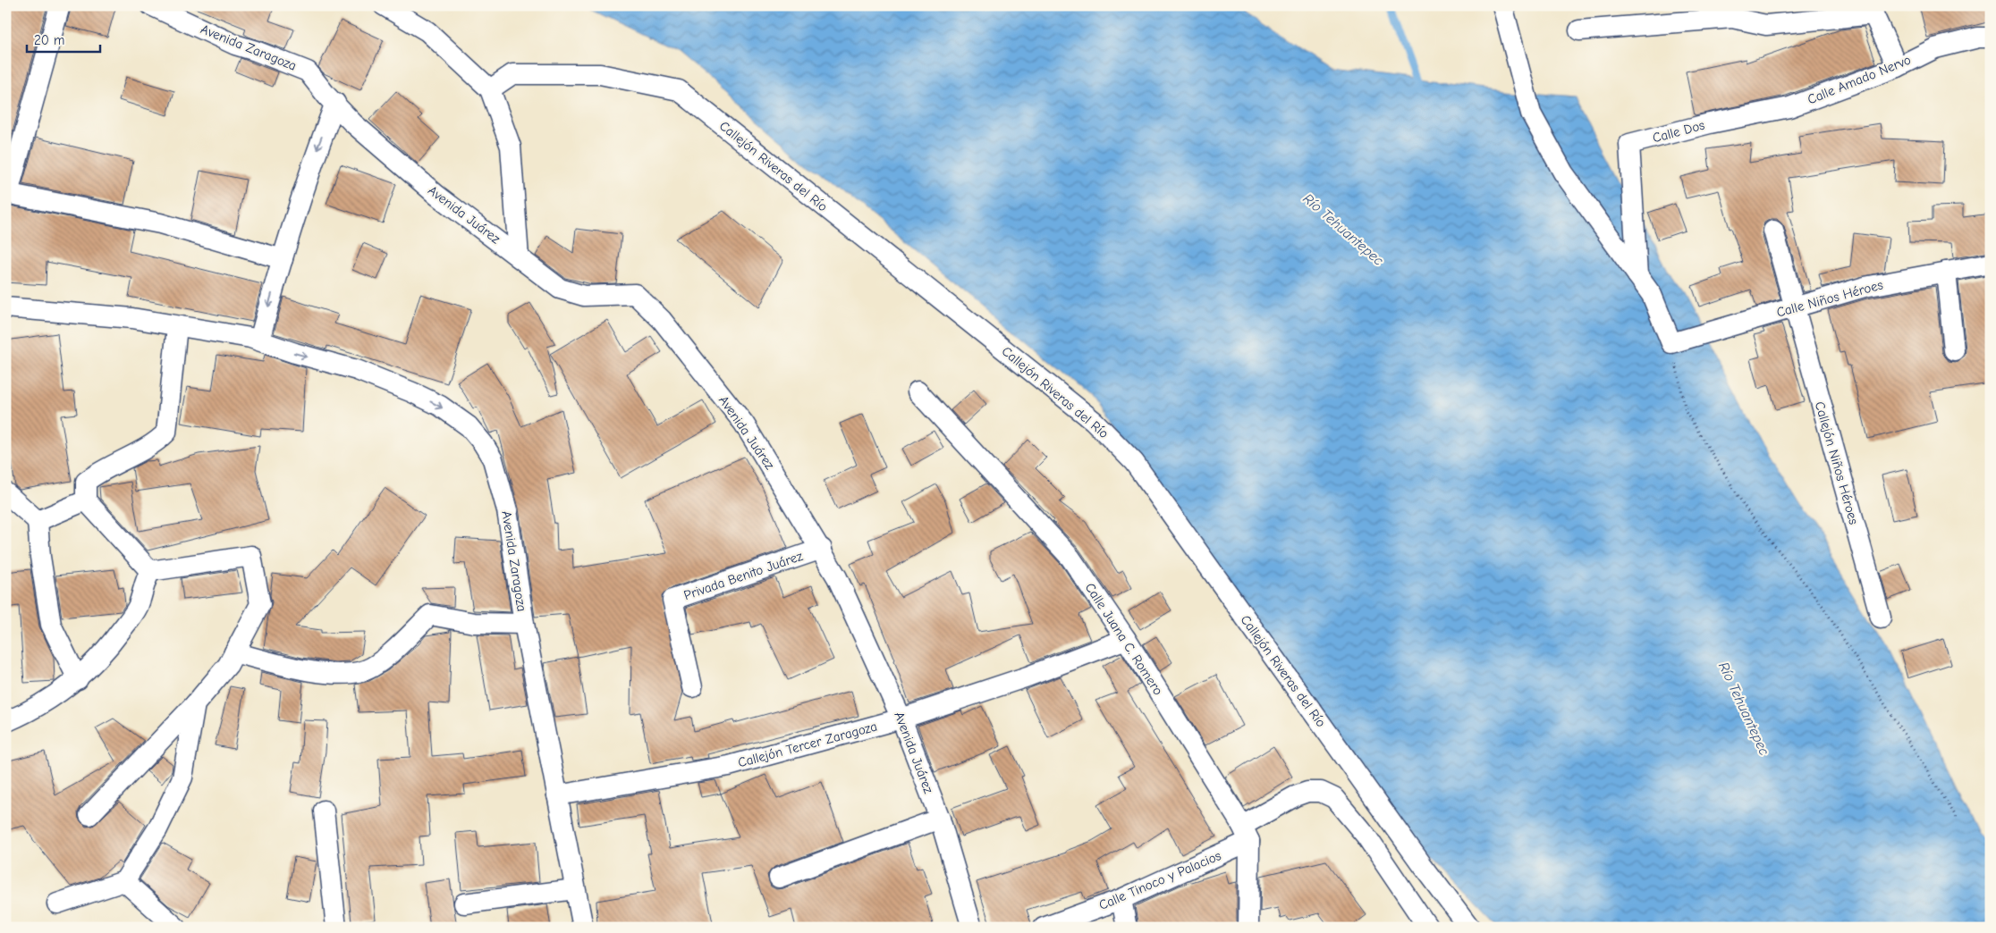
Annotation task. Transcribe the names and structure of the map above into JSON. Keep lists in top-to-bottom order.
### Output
{
  "streets": {
    "street": [
      "Avenida Zaragoza",
      "Calle Amado Nervo",
      "Calle Dos",
      "Callejón Riveras del Río",
      "Avenida Juárez",
      "Calle Niños Héroes",
      "Callejón Niños Héroes",
      "Privada Benito Juárez",
      "Calle Juana C. Romero",
      "Callejón Tercer Zaragoza",
      "Calle Tinoco y Palacios"
    ]
  },
  "crossings": [
    ["Avenida Zaragoza", "Avenida Juárez"],
    ["Avenida Zaragoza", "Callejón Tercer Zaragoza"],
    ["Calle Amado Nervo", "Calle Dos"],
    ["Avenida Juárez", "Privada Benito Juárez"],
    ["Avenida Juárez", "Callejón Tercer Zaragoza"],
    ["Calle Niños Héroes", "Callejón Niños Héroes"],
    ["Calle Juana C. Romero", "Callejón Tercer Zaragoza"],
    ["Calle Juana C. Romero", "Calle Tinoco y Palacios"]
  ],
  "water": ["Río Tehuantepec"],
  "scale_bar": "20 m"
}
